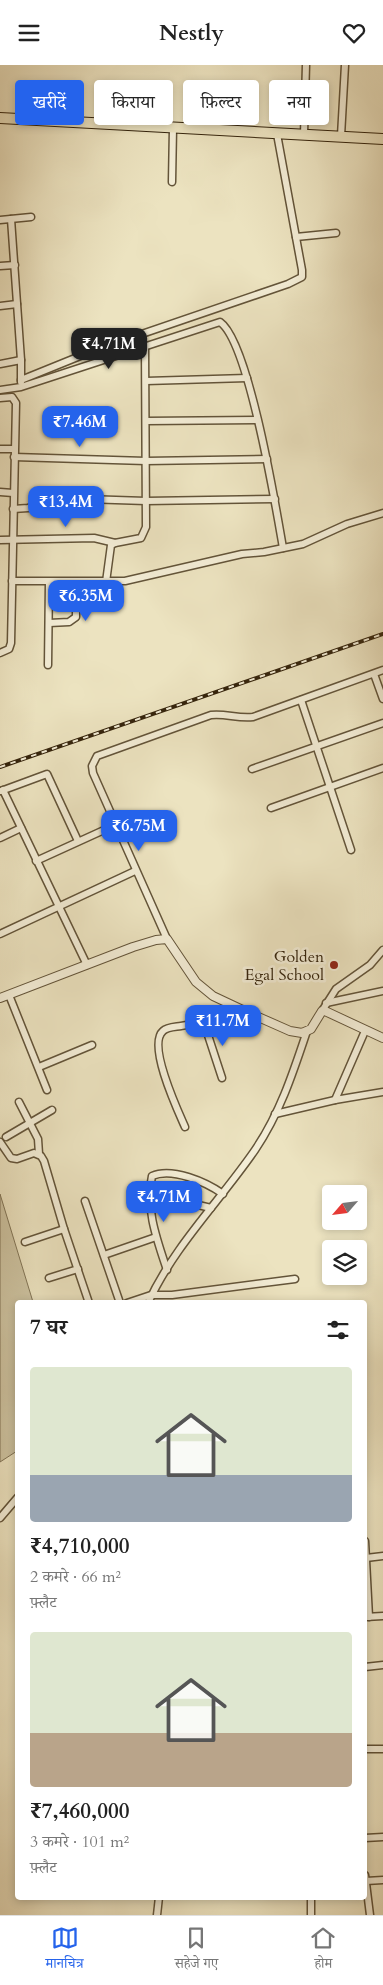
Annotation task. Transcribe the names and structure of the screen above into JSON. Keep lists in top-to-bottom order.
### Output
{
  "places": ["Golden Egal School"],
  "north": "bottom left",
  "page": {
    "header": "Nestly",
    "chip": [
      "खरीदें",
      "किराया",
      "फ़िल्टर",
      "नया"
    ],
    "price": [
      "₹4.71M",
      "₹7.46M",
      "₹13.4M",
      "₹6.35M",
      "₹6.75M",
      "₹11.7M",
      "₹4.71M"
    ],
    "heading": "7 घर",
    "list": [
      {
        "name": "₹4,710,000",
        "note": "2 कमरे · 66 m² · फ़्लैट"
      },
      {
        "name": "₹7,460,000",
        "note": "3 कमरे · 101 m² · फ़्लैट"
      }
    ],
    "tabs": ["मानचित्र", "सहेजे गए", "होम"]
  }
}
